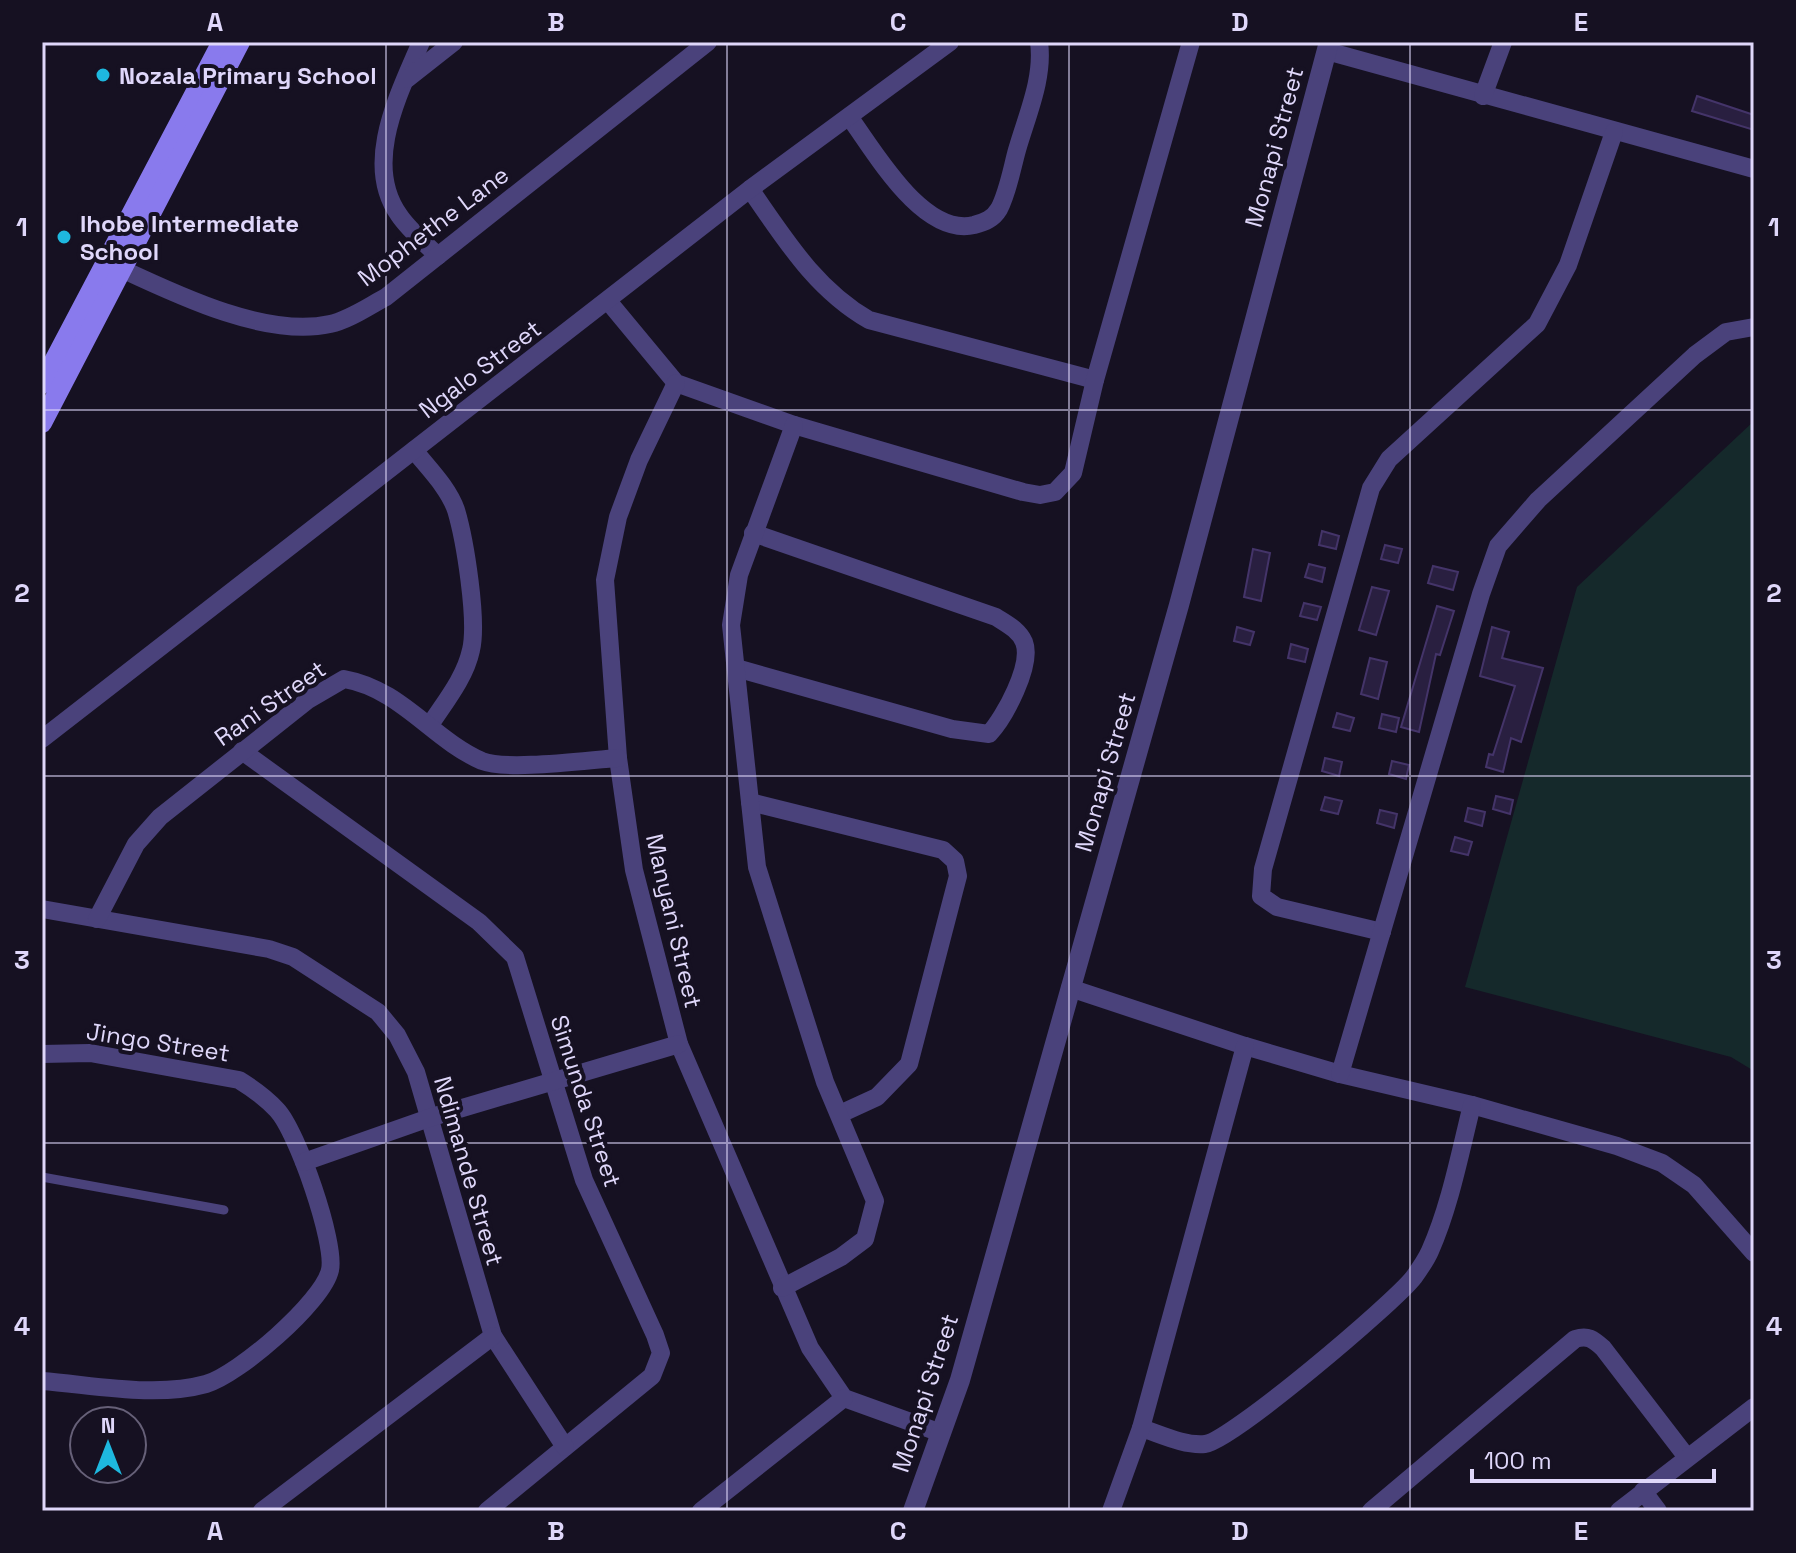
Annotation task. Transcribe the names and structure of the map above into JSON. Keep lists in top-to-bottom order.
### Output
{
  "streets": {
    "street": [
      "Monapi Street",
      "Mophethe Lane",
      "Ngalo Street",
      "Rani Street",
      "Manyani Street",
      "Jingo Street",
      "Simunda Street",
      "Ndimande Street"
    ]
  },
  "crossings": [
    ["Rani Street", "Manyani Street"],
    ["Rani Street", "Simunda Street"],
    ["Rani Street", "Ndimande Street"],
    ["Simunda Street", "Ndimande Street"]
  ],
  "places": ["Nozala Primary School", "Ihobe Intermediate School"],
  "scale_bar": "100 m",
  "north": "top",
  "grid": {
    "columns": [
      "A",
      "B",
      "C",
      "D",
      "E"
    ],
    "rows": [
      "1",
      "2",
      "3",
      "4"
    ]
  }
}
